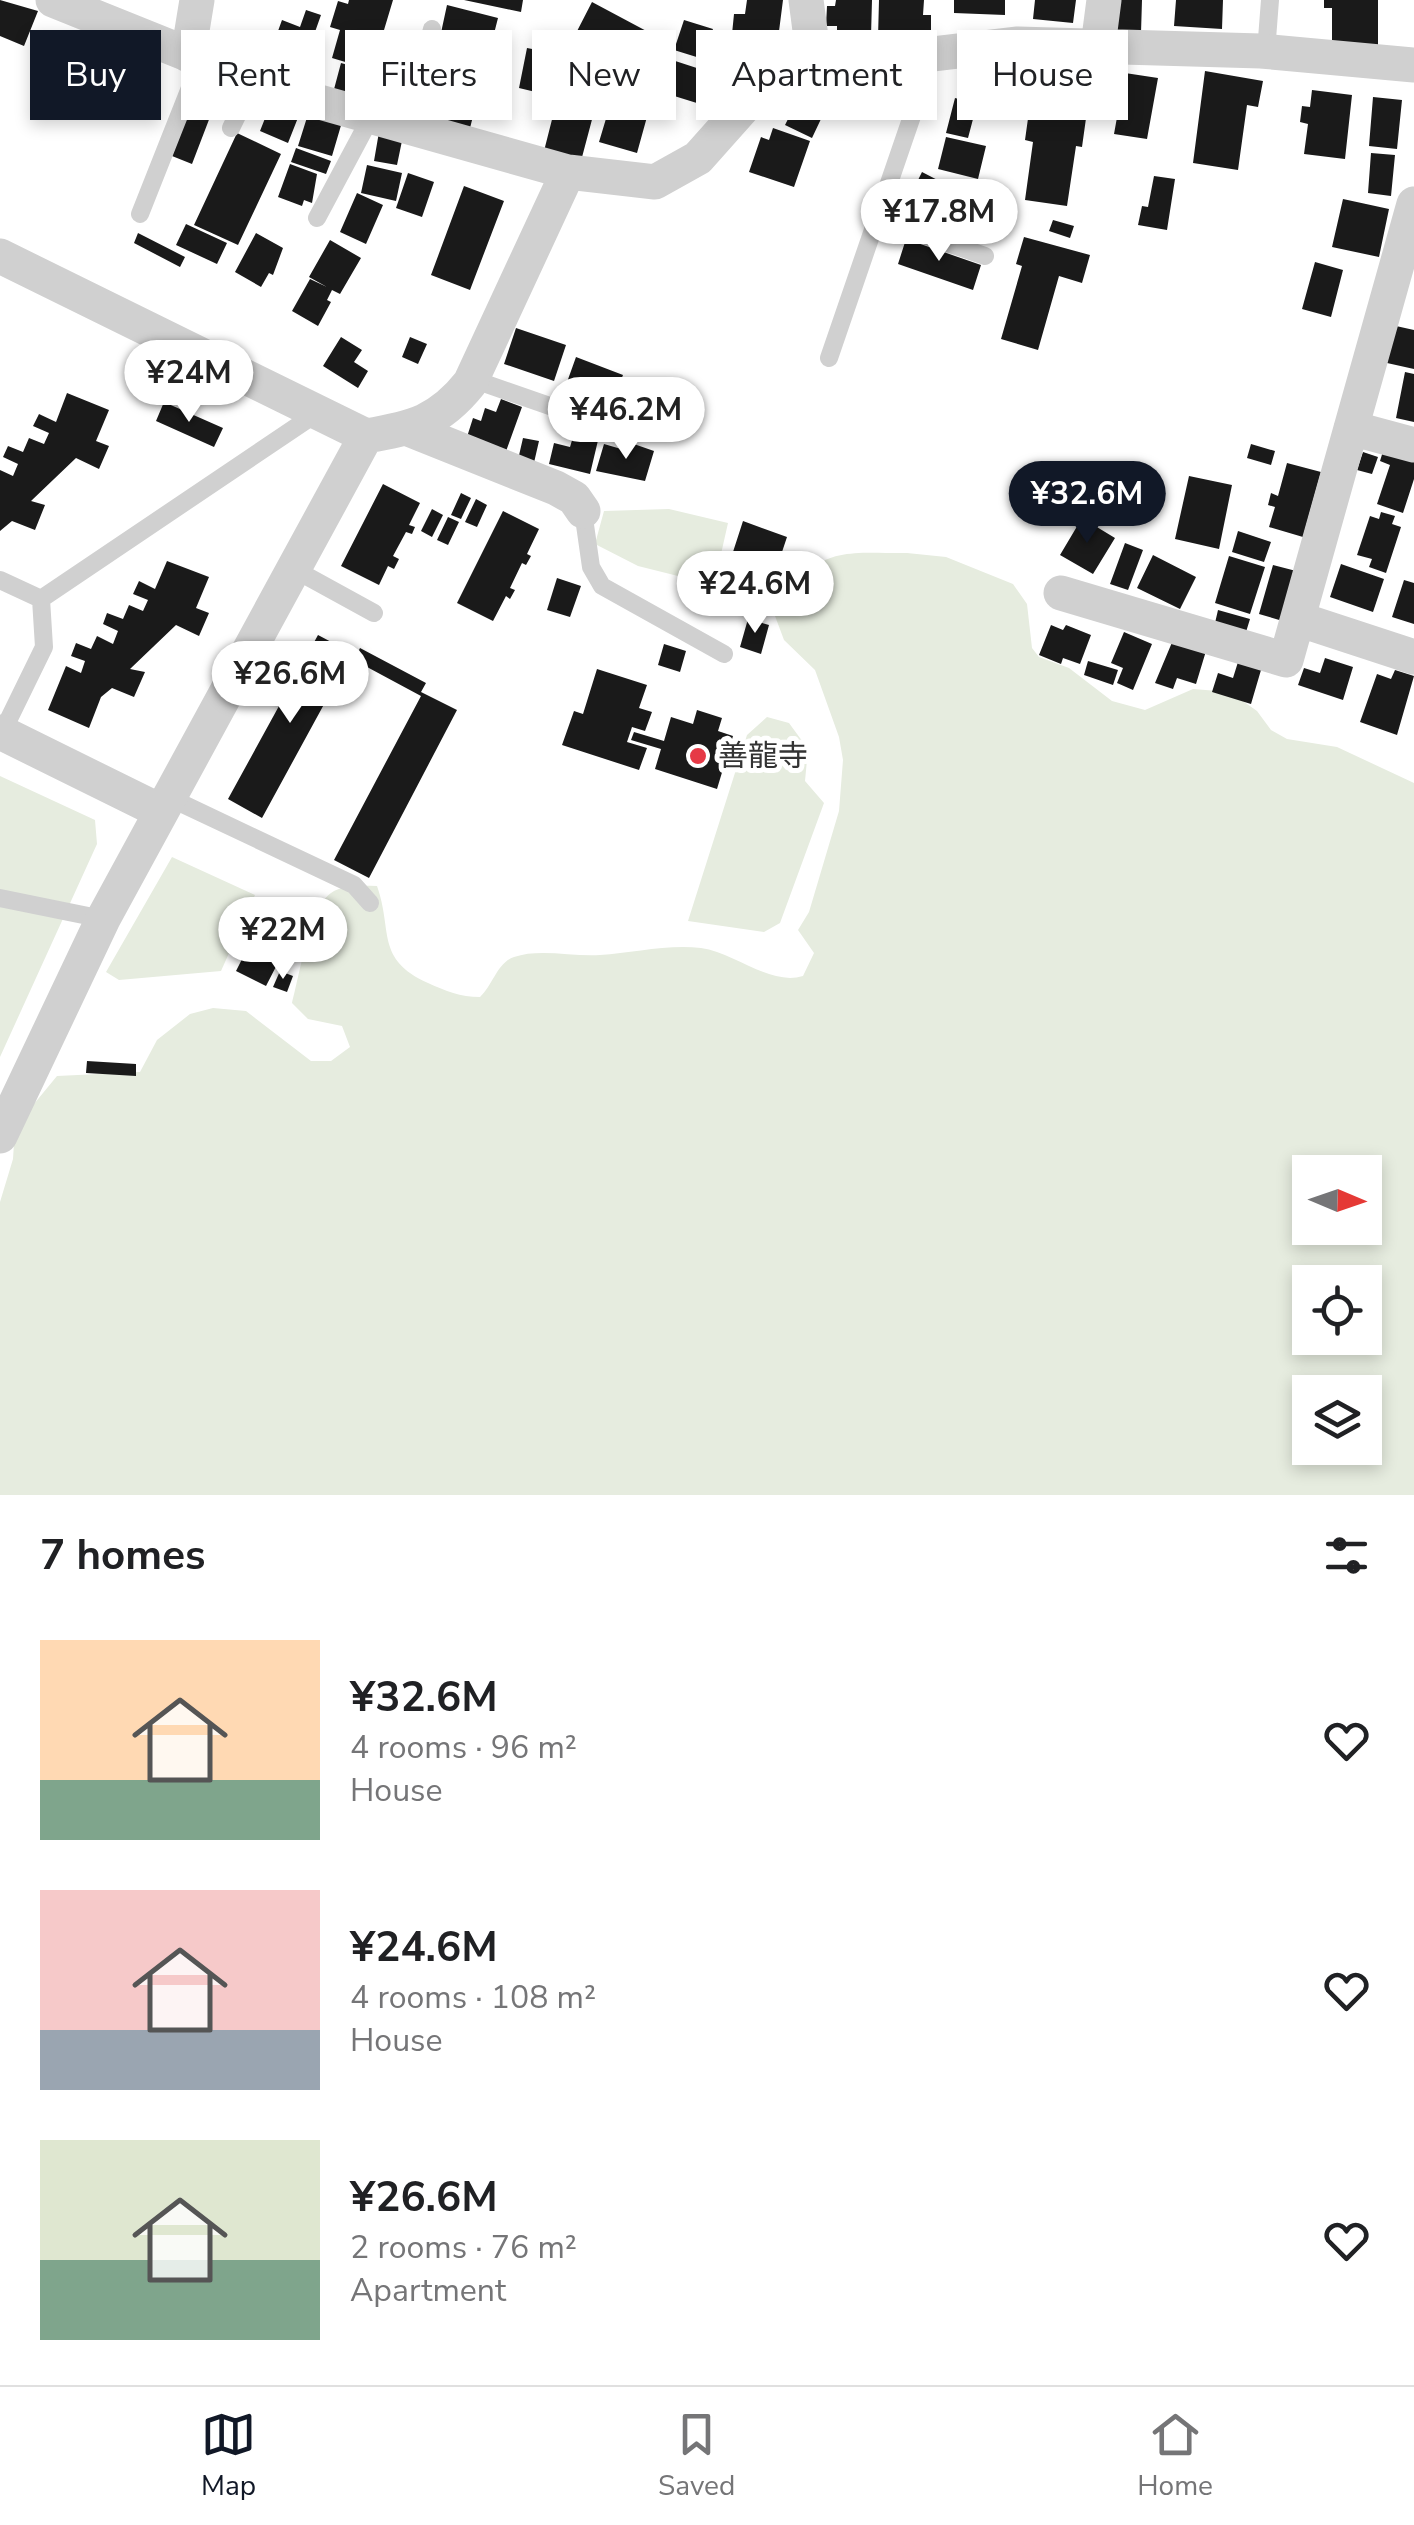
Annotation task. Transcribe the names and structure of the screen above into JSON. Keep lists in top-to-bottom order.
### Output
{
  "places": ["善龍寺"],
  "north": "right",
  "page": {
    "chip": [
      "Buy",
      "Rent",
      "Filters",
      "New",
      "Apartment",
      "House"
    ],
    "price": [
      "¥17.8M",
      "¥24M",
      "¥46.2M",
      "¥32.6M",
      "¥24.6M",
      "¥26.6M",
      "¥22M"
    ],
    "heading": "7 homes",
    "list": [
      {
        "name": "¥32.6M",
        "note": "4 rooms · 96 m² · House"
      },
      {
        "name": "¥24.6M",
        "note": "4 rooms · 108 m² · House"
      },
      {
        "name": "¥26.6M",
        "note": "2 rooms · 76 m² · Apartment"
      }
    ],
    "tabs": ["Map", "Saved", "Home"]
  }
}
